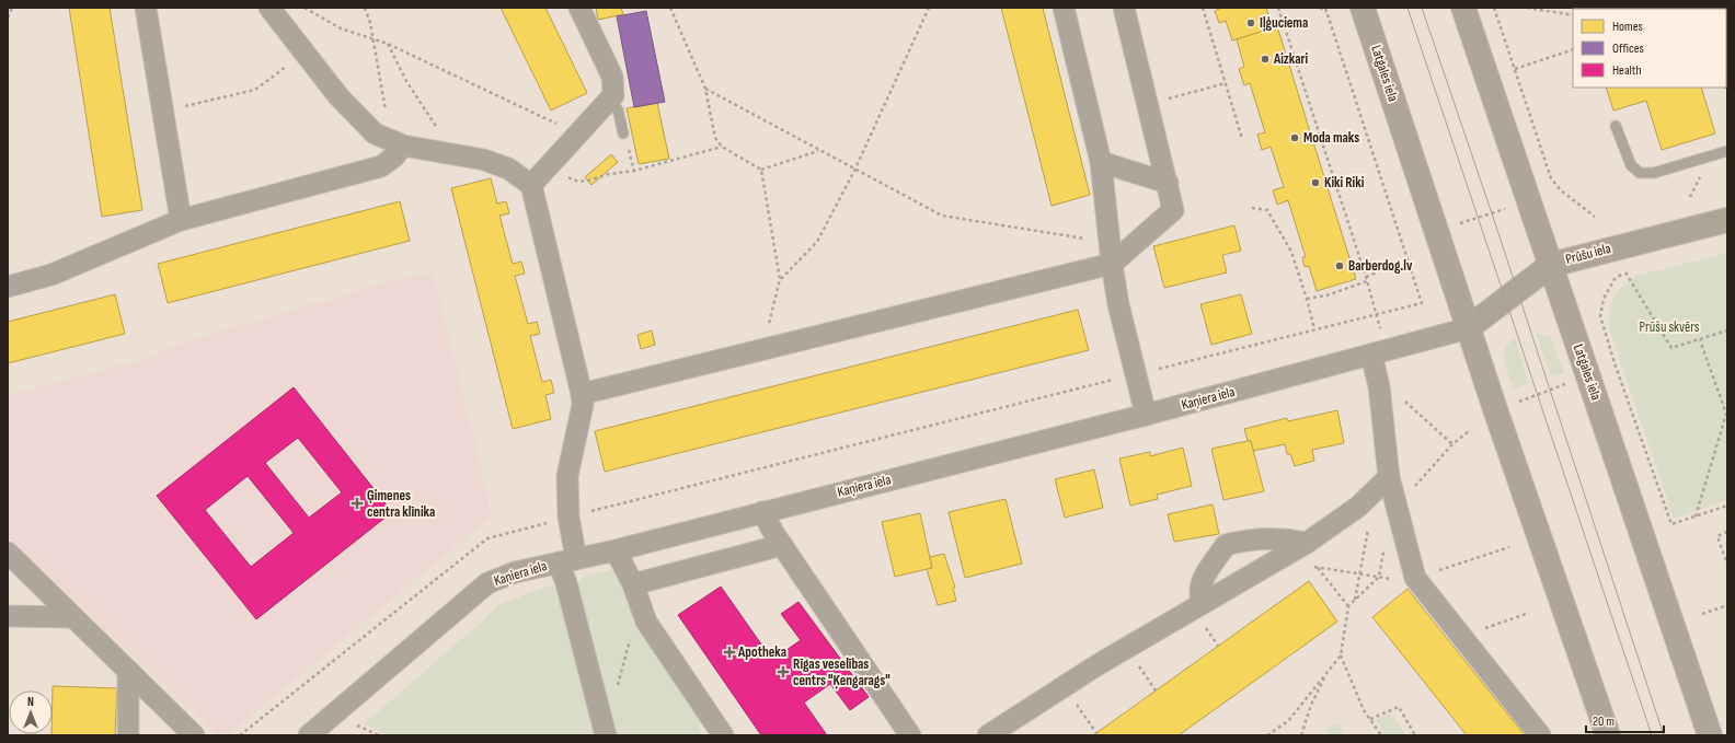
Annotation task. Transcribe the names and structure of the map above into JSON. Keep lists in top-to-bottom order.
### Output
{
  "streets": {
    "highway": ["Latgales iela"],
    "street": ["Prūšu iela", "Kaņiera iela"]
  },
  "crossings": [
    ["Latgales iela", "Prūšu iela"],
    ["Latgales iela", "Kaņiera iela"],
    ["Prūšu iela", "Kaņiera iela"]
  ],
  "parks": ["Prūšu skvērs"],
  "places": {
    "other": [
      "Iļģuciema",
      "Aizkari",
      "Moda maks",
      "Kiki Riki",
      "Barberdog.lv"
    ],
    "health": ["Ģimenes centra klīnika", "Apotheka", "Rīgas veselības centrs \"Ķengarags\""]
  },
  "legend": ["Homes", "Offices", "Health"],
  "scale_bar": "20 m",
  "north": "top"
}
